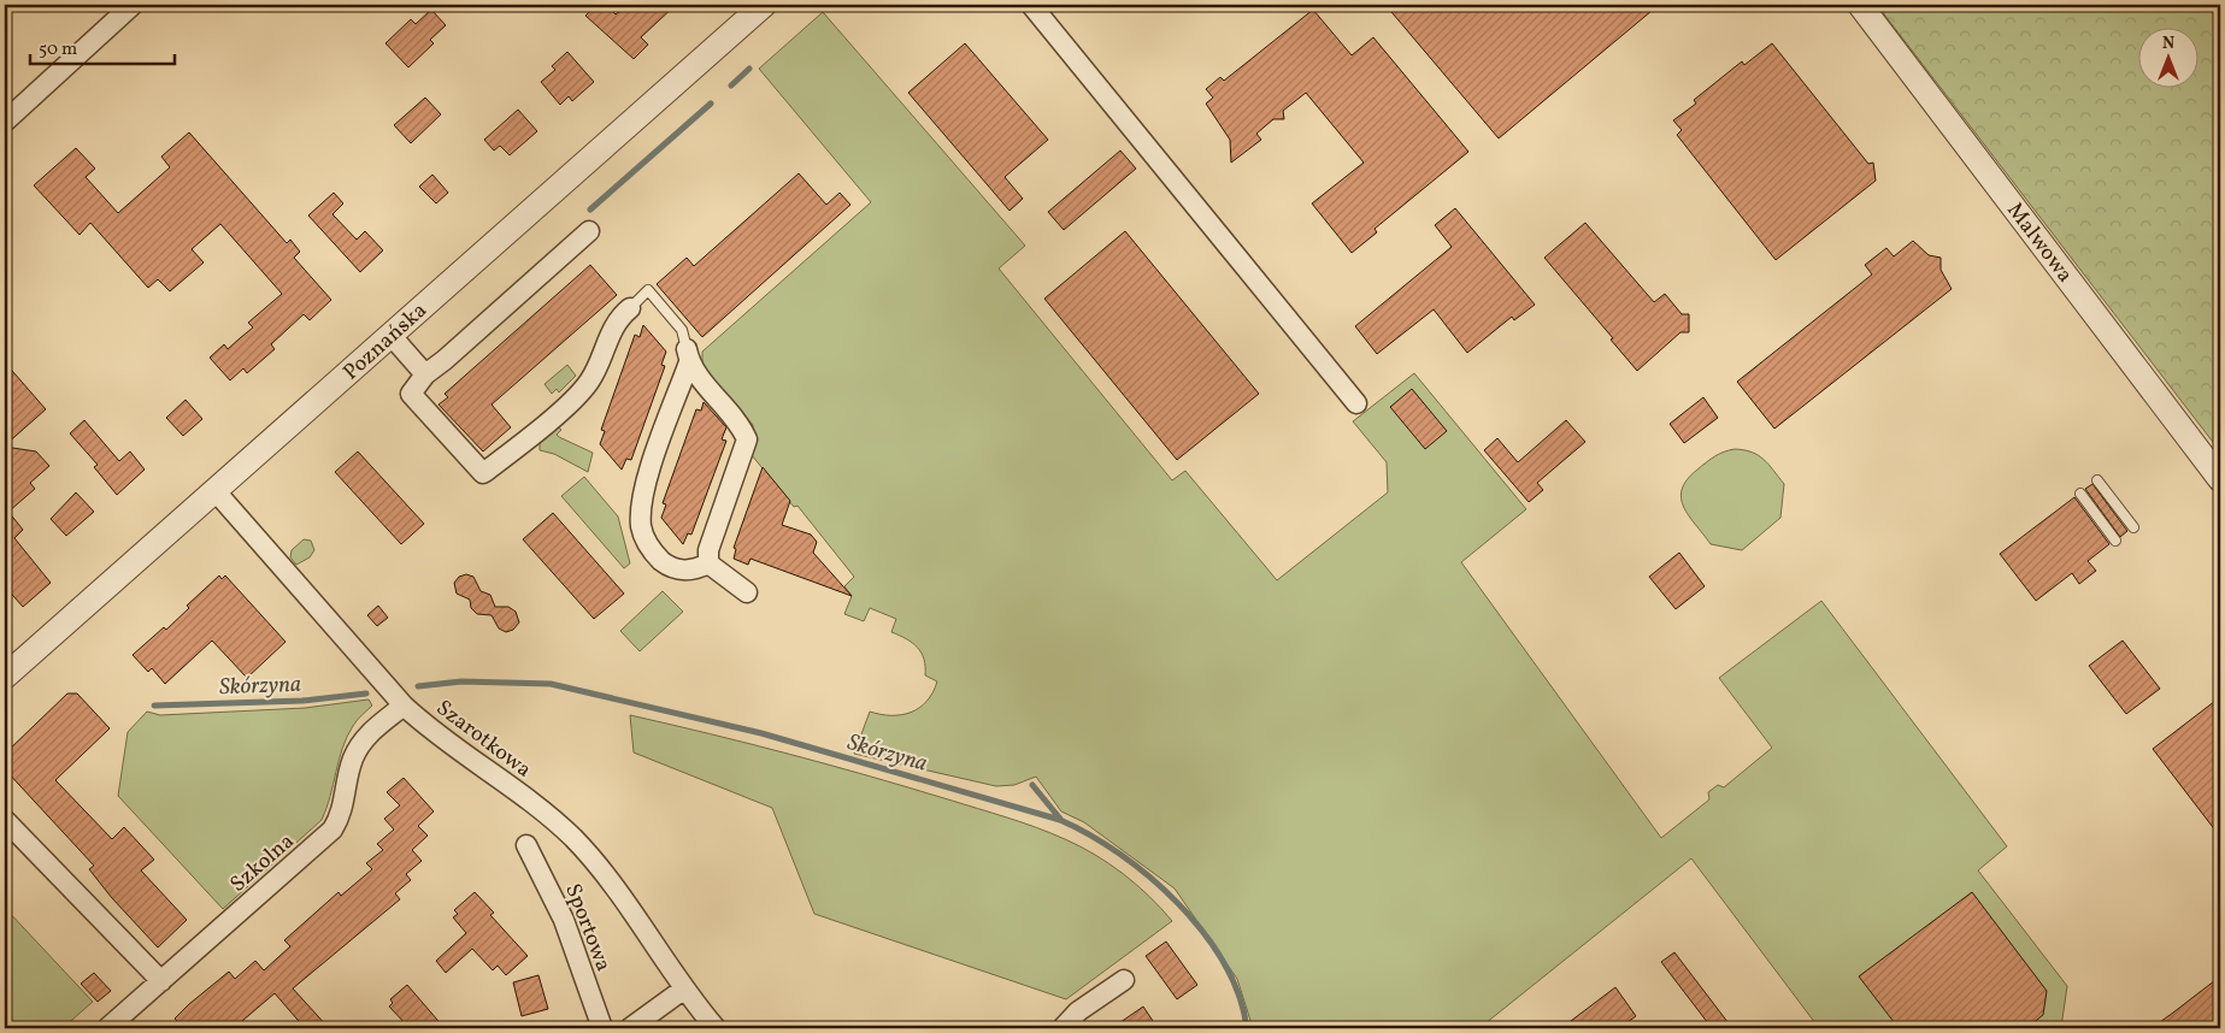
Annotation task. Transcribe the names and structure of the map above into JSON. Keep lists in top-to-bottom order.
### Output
{
  "streets": {
    "street": [
      "Malwowa",
      "Poznańska",
      "Szarotkowa",
      "Szkolna",
      "Sportowa"
    ]
  },
  "crossings": [
    ["Poznańska", "Szarotkowa"],
    ["Szarotkowa", "Szkolna"]
  ],
  "water": ["Skórzyna"],
  "scale_bar": "50 m",
  "north": "top"
}
